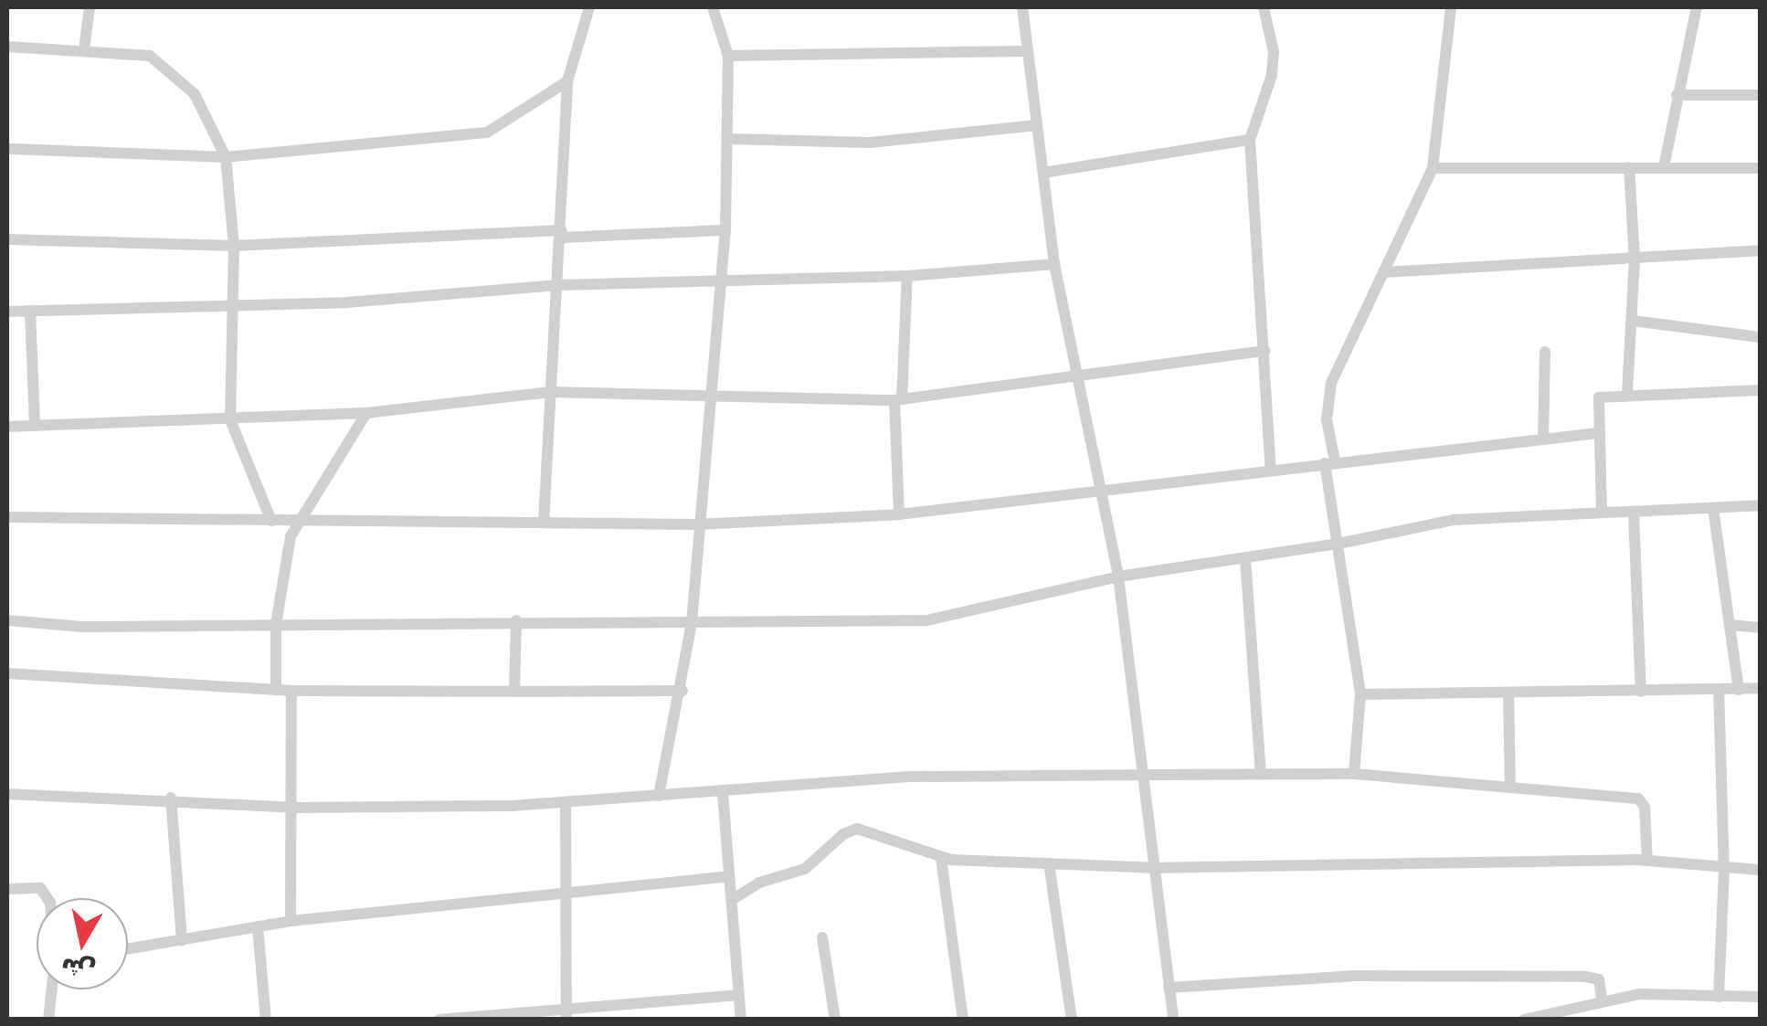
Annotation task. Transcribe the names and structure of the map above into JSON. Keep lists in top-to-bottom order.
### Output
{
  "north": "bottom"
}
